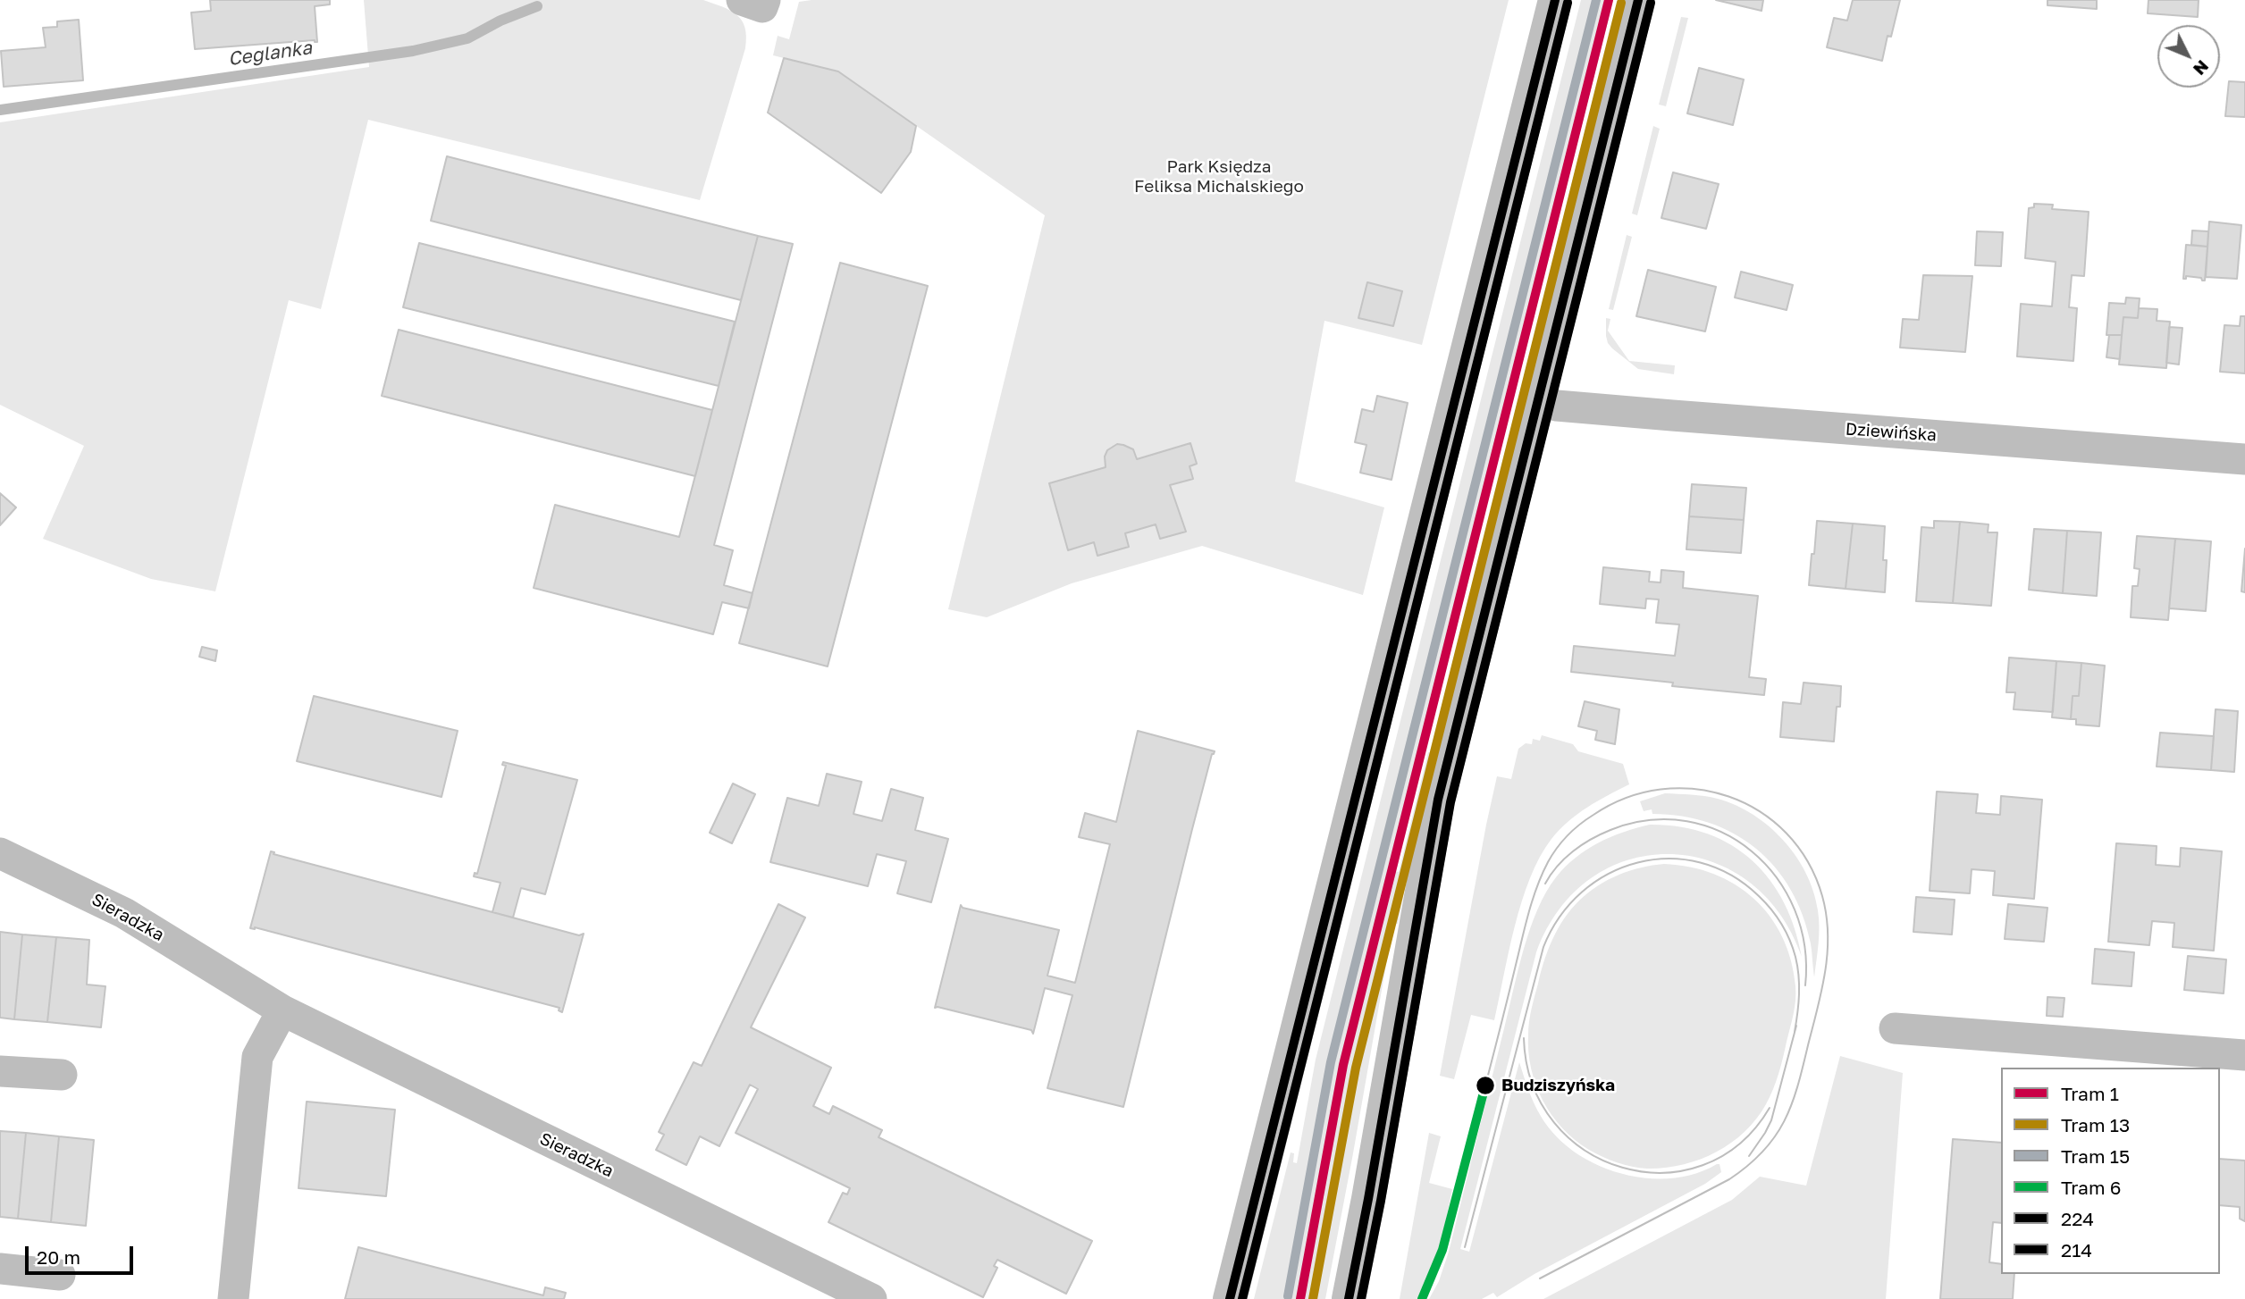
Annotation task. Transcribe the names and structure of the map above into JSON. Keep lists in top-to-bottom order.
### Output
{
  "streets": {
    "street": ["Dziewińska", "Sieradzka"]
  },
  "water": ["Ceglanka"],
  "parks": ["Park Księdza Feliksa Michalskiego"],
  "places": ["Budziszyńska"],
  "lines": [
    "tram line 1",
    "tram line 15",
    "transit line 224",
    "tram line 13",
    "transit line 214",
    "tram line 6"
  ],
  "legend": [
    "Tram 1",
    "Tram 13",
    "Tram 15",
    "Tram 6",
    "224",
    "214"
  ],
  "scale_bar": "20 m",
  "north": "bottom right"
}
